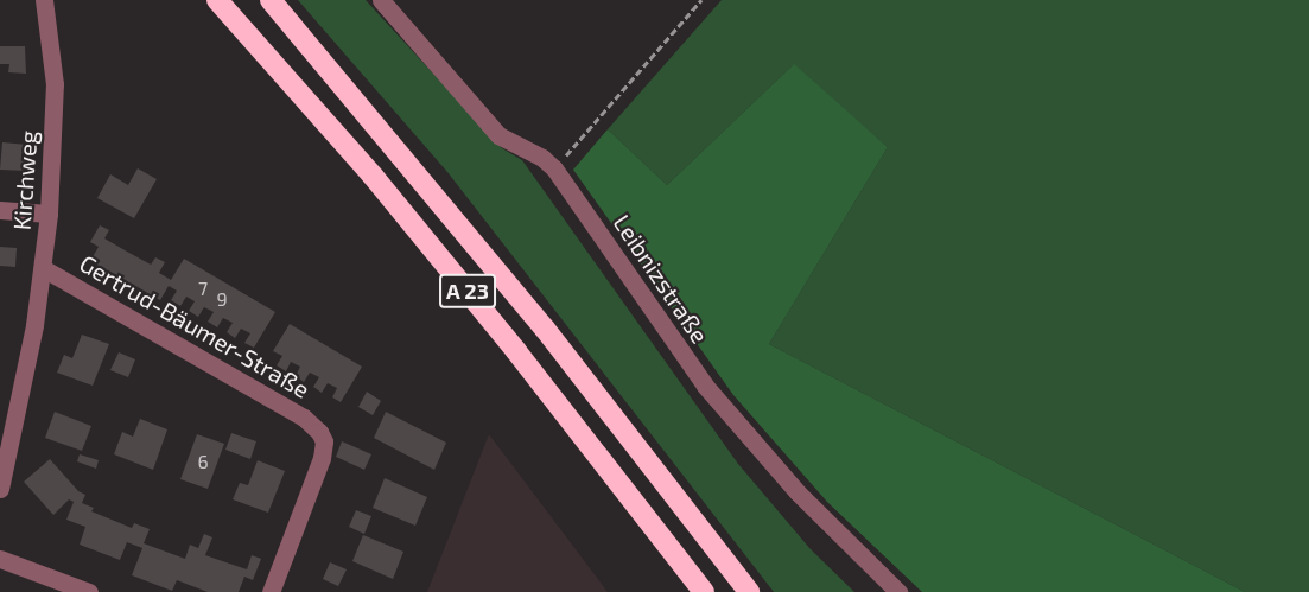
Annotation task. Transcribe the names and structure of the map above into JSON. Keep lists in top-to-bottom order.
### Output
{
  "streets": {
    "highway": ["A 23"],
    "street": ["Kirchweg", "Leibnizstraße", "Gertrud-Bäumer-Straße"]
  },
  "crossings": [
    ["Kirchweg", "Gertrud-Bäumer-Straße"]
  ],
  "house_numbers": ["7", "9", "6"]
}
